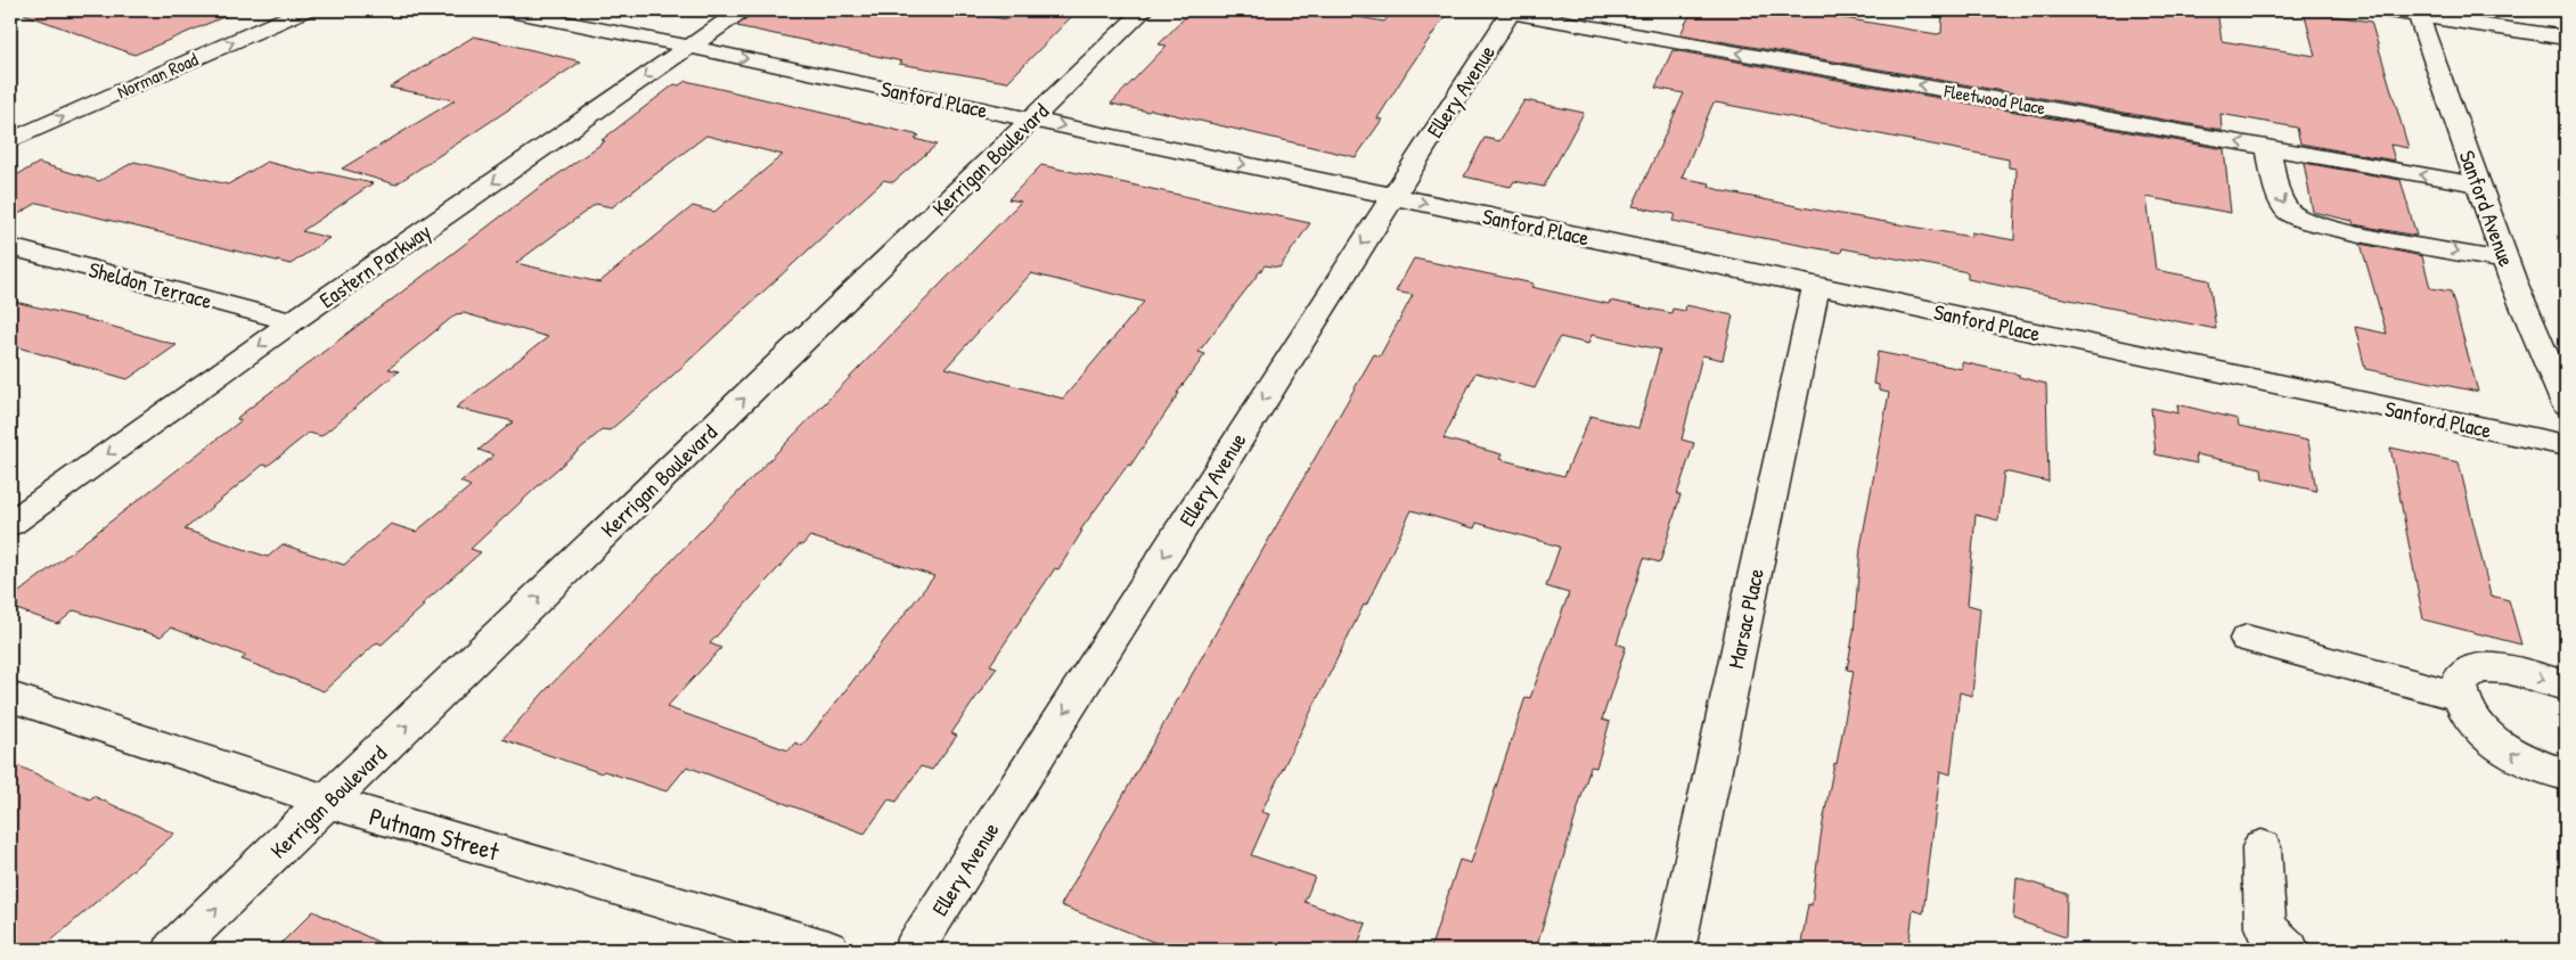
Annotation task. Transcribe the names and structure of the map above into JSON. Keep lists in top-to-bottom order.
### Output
{
  "streets": {
    "street": [
      "Norman Road",
      "Ellery Avenue",
      "Sanford Place",
      "Fleetwood Place",
      "Kerrigan Boulevard",
      "Sanford Avenue",
      "Eastern Parkway",
      "Sheldon Terrace",
      "Marsac Place",
      "Putnam Street"
    ]
  },
  "crossings": [
    ["Ellery Avenue", "Sanford Place"],
    ["Ellery Avenue", "Fleetwood Place"],
    ["Sanford Place", "Kerrigan Boulevard"],
    ["Sanford Place", "Eastern Parkway"],
    ["Sanford Place", "Marsac Place"],
    ["Fleetwood Place", "Sanford Avenue"],
    ["Kerrigan Boulevard", "Putnam Street"],
    ["Eastern Parkway", "Sheldon Terrace"]
  ],
  "one_way": [
    "Norman Road",
    "Ellery Avenue",
    "Sanford Place",
    "Fleetwood Place",
    "Kerrigan Boulevard",
    "Eastern Parkway"
  ]
}
